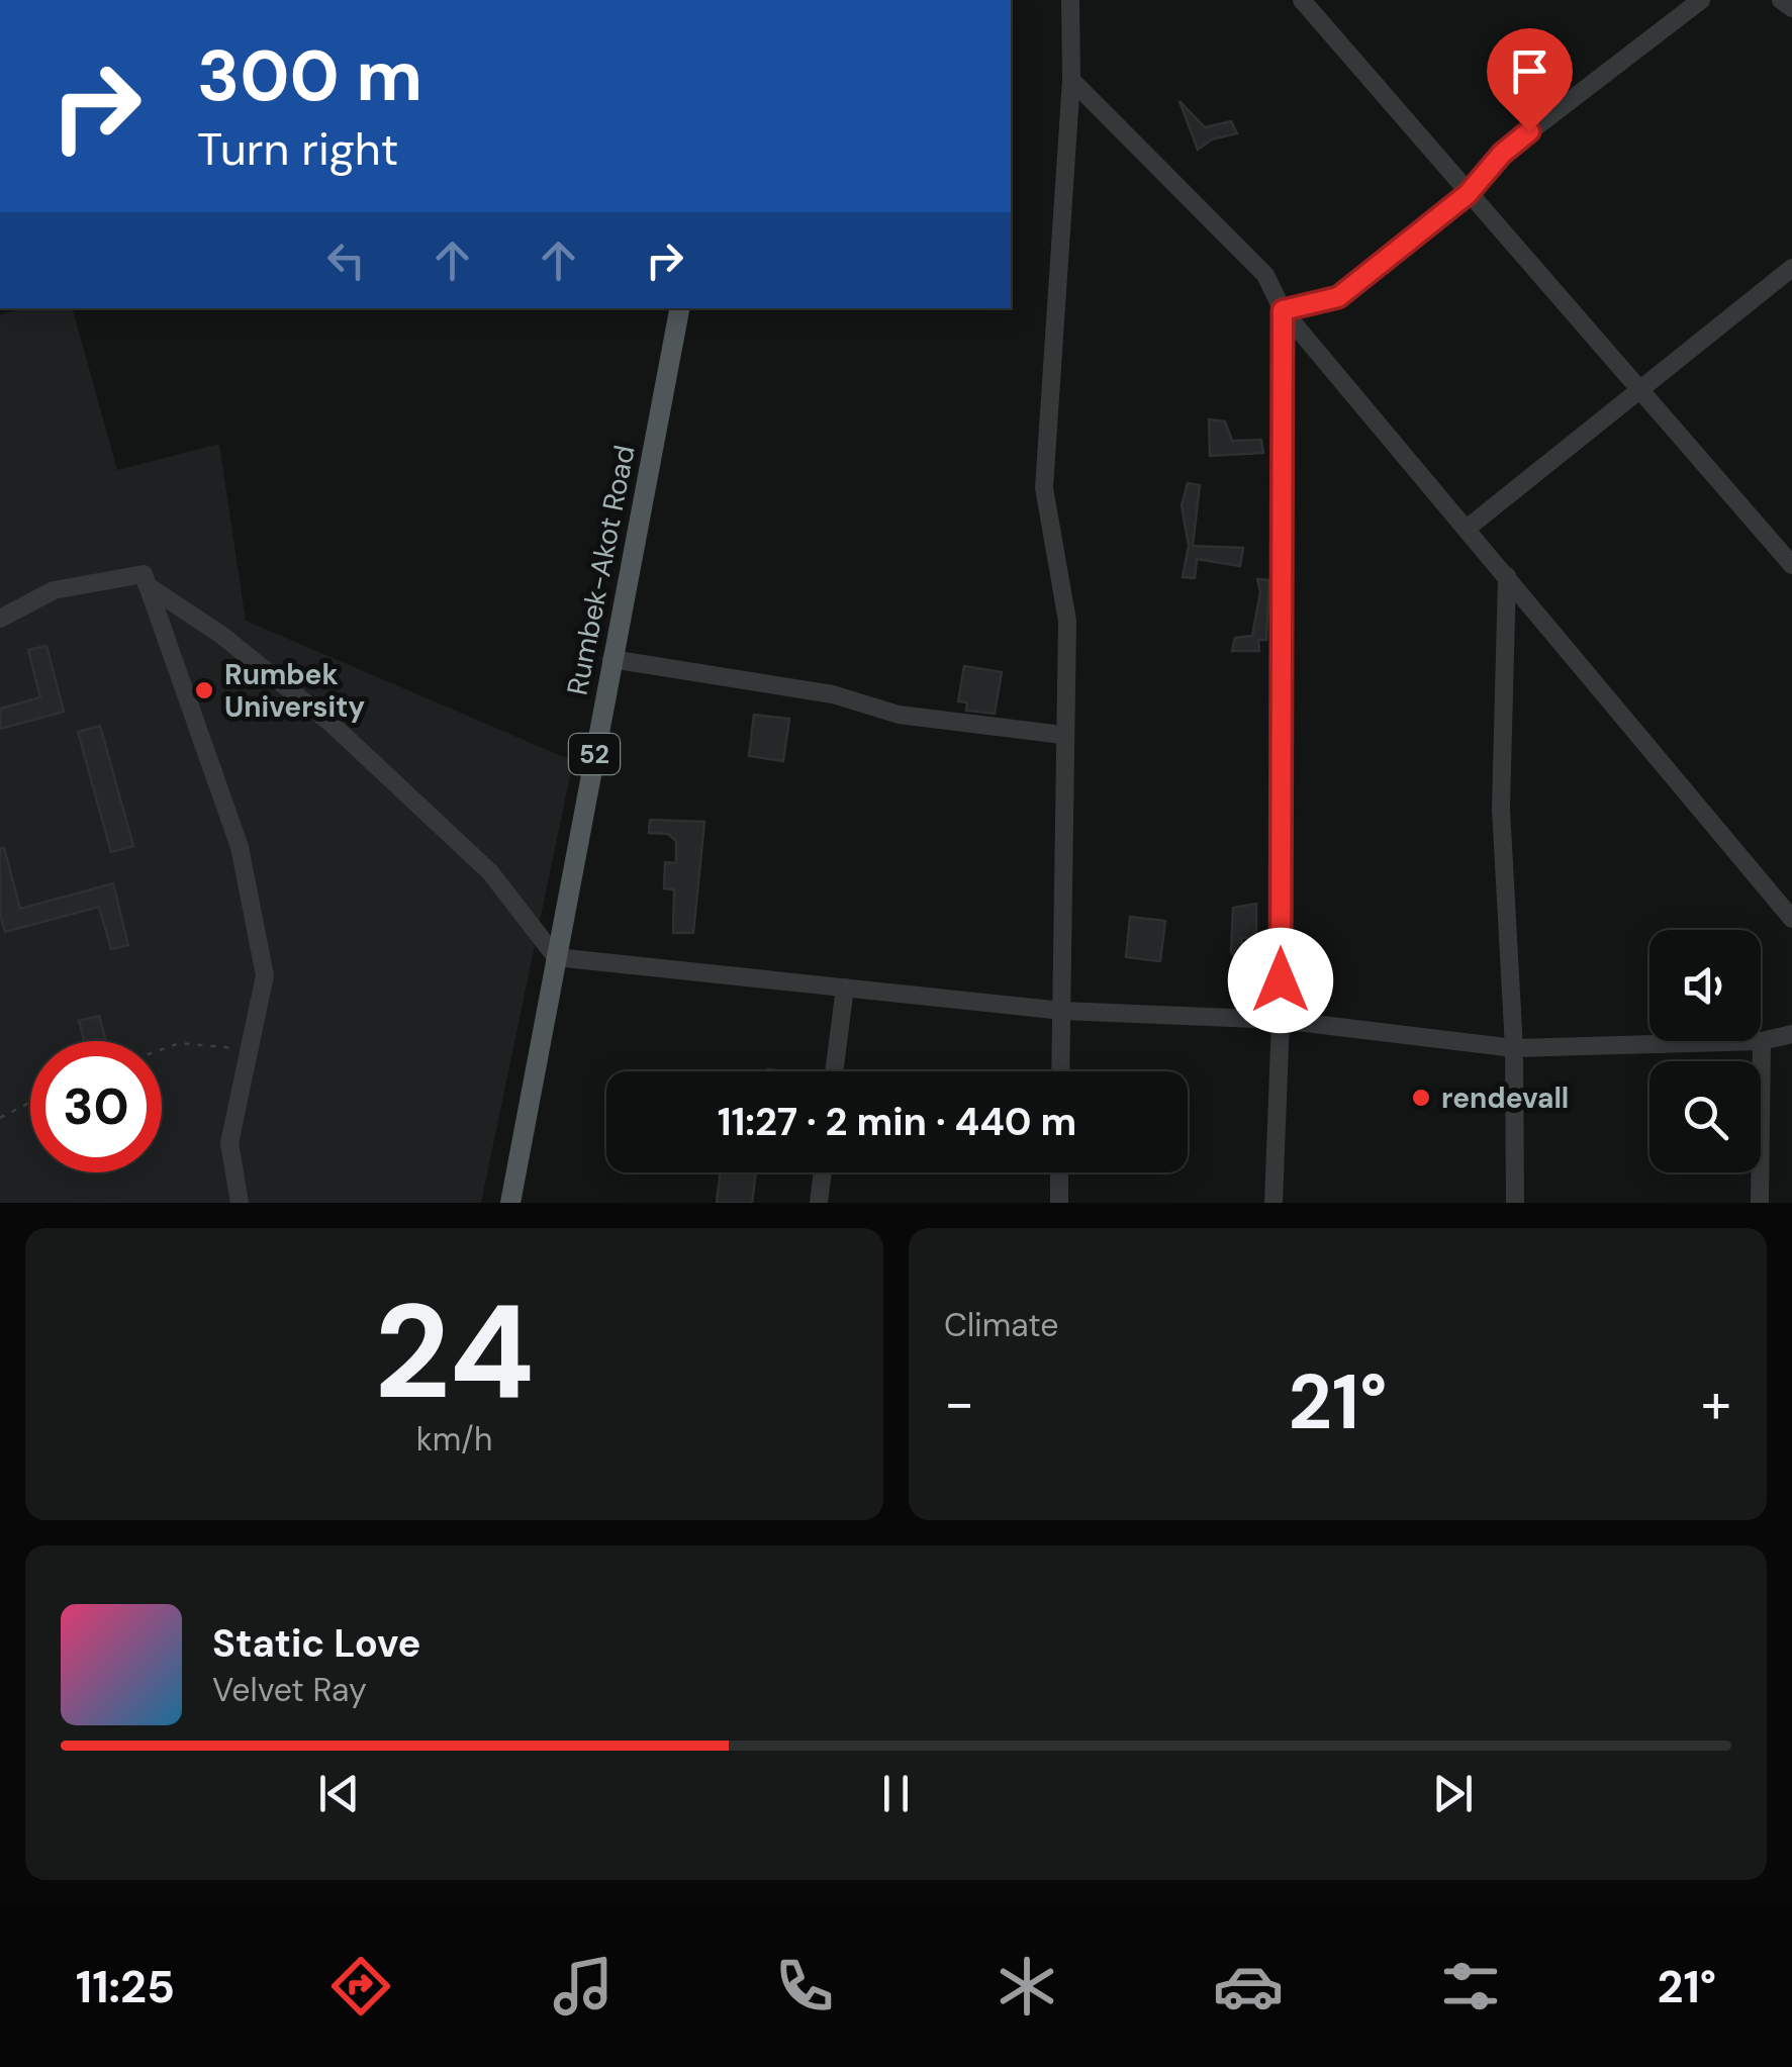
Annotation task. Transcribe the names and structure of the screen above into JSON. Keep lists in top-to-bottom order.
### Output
{
  "streets": {
    "main road": ["Rumbek-Akot Road", "52"]
  },
  "places": ["Rumbek University", "rendevall"],
  "page": {
    "turn": ["300 m", "Turn right"],
    "limit": "30",
    "trip": "11:27 · 2 min · 440 m",
    "tile": [
      ["24", "km/h"],
      "Climate"
    ],
    "heat": ["−", "21°", "+"],
    "song": ["Static Love", "Velvet Ray"],
    "tabs": ["11:25", "21°"]
  }
}
